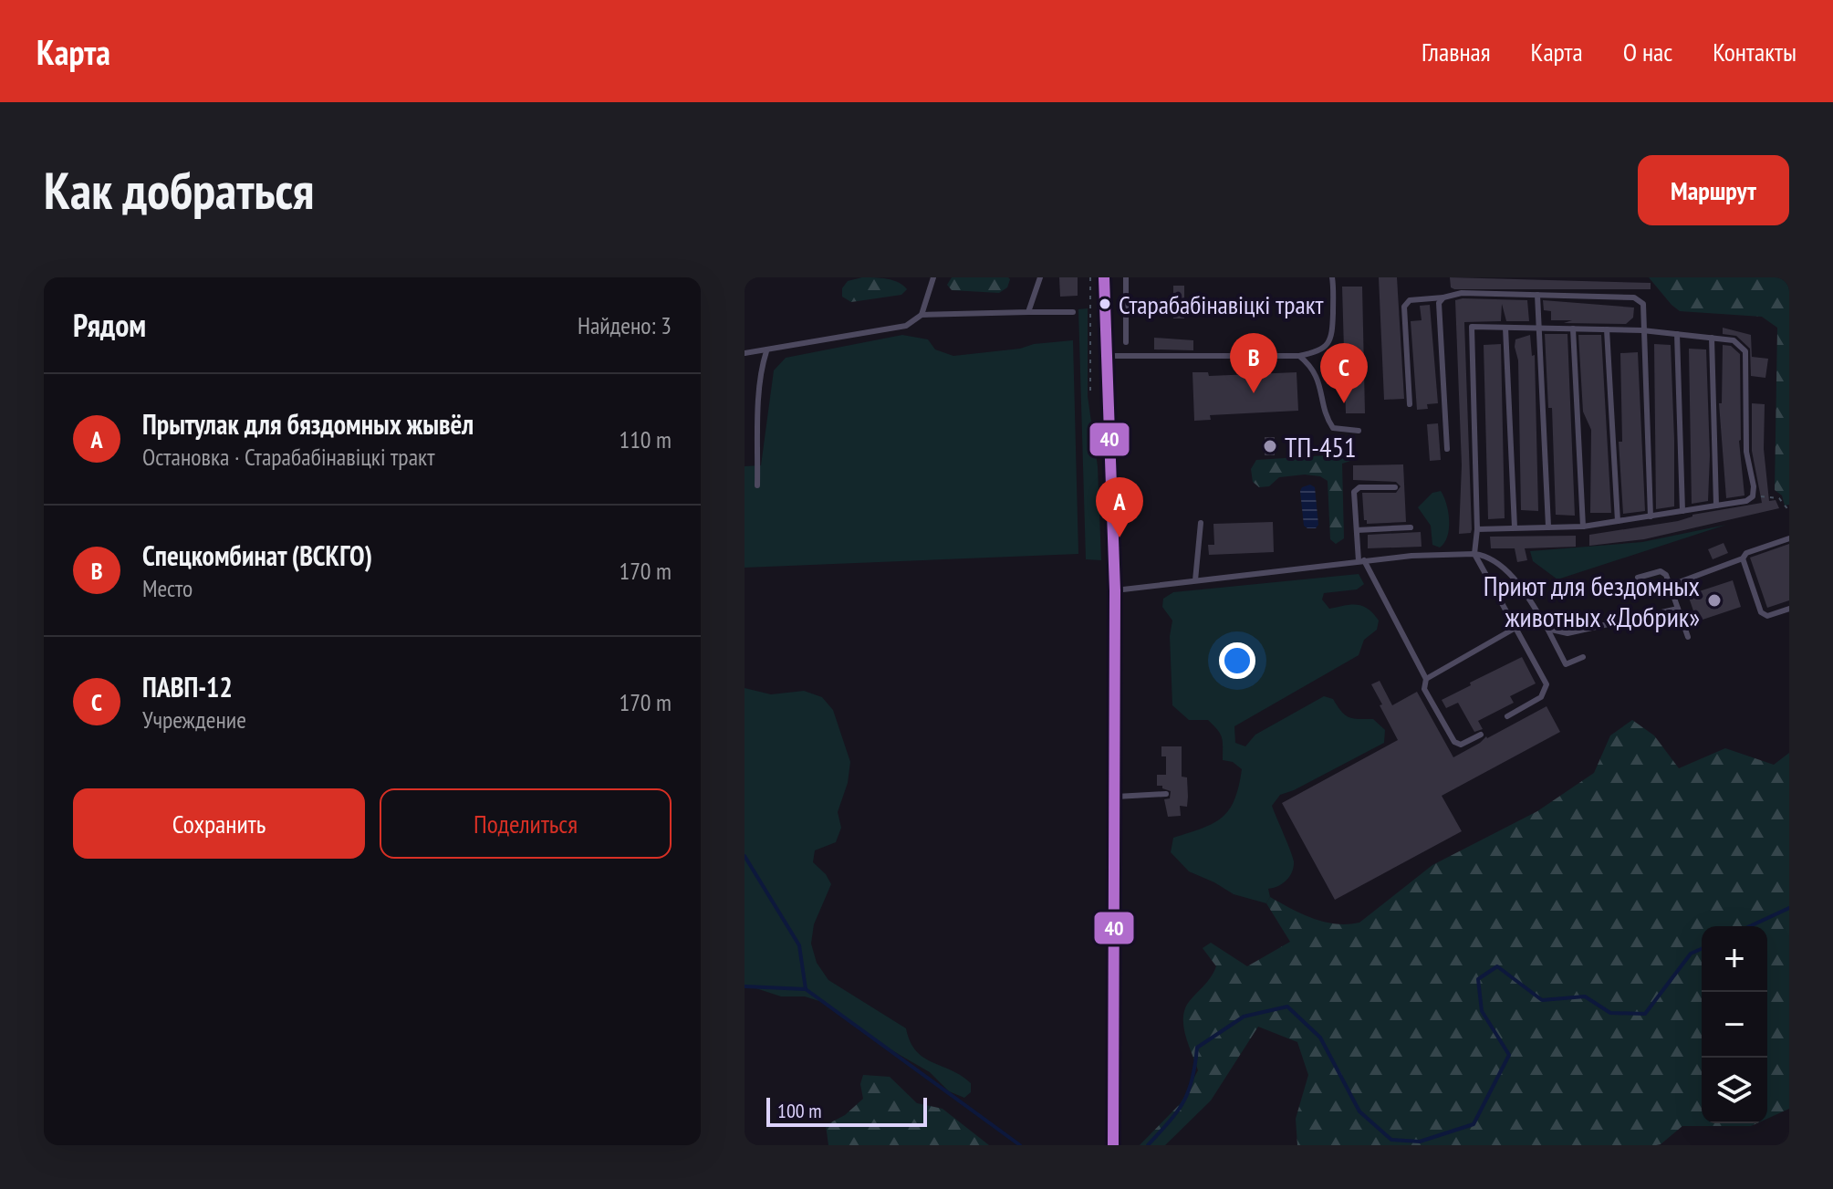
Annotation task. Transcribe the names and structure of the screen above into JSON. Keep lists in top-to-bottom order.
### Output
{
  "places": ["Старабабінавіцкі тракт", "ТП-451", "Приют для бездомных животных «Добрик»"],
  "lines": ["transit line 40"],
  "scale_bar": "100 m",
  "page": {
    "header": "Карта",
    "nav": [
      "Главная",
      "Карта",
      "О нас",
      "Контакты"
    ],
    "buttons": [
      "Маршрут",
      ["Сохранить", "Поделиться"]
    ],
    "title": "Как добраться",
    "heading": ["Рядом", "Найдено: 3"],
    "pins": ["B", "C", "A"],
    "list": [
      {
        "mark": "A",
        "name": "Прытулак для бяздомных жывёл",
        "note": "Остановка · Старабабінавіцкі тракт",
        "value": "110 m"
      },
      {
        "mark": "B",
        "name": "Спецкомбинат (ВСКГО)",
        "note": "Место",
        "value": "170 m"
      },
      {
        "mark": "C",
        "name": "ПАВП-12",
        "note": "Учреждение",
        "value": "170 m"
      }
    ],
    "map_buttons": ["+", "−"],
    "scale": "100 m"
  }
}
